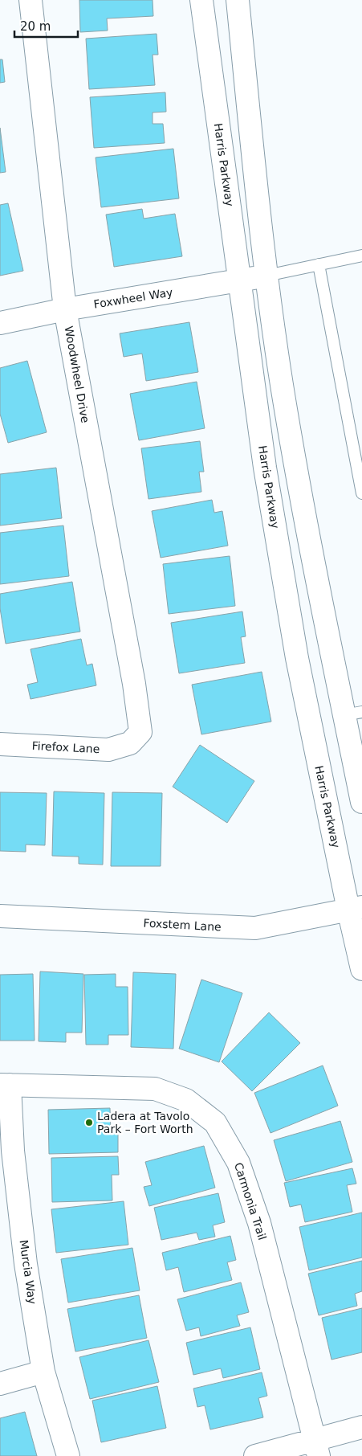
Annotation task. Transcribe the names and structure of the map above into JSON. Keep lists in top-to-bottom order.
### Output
{
  "streets": {
    "street": [
      "Harris Parkway",
      "Foxwheel Way",
      "Woodwheel Drive",
      "Firefox Lane",
      "Foxstem Lane",
      "Carmonia Trail",
      "Murcia Way"
    ]
  },
  "crossings": [
    ["Harris Parkway", "Foxwheel Way"],
    ["Harris Parkway", "Foxstem Lane"],
    ["Foxwheel Way", "Woodwheel Drive"],
    ["Woodwheel Drive", "Firefox Lane"],
    ["Carmonia Trail", "Murcia Way"]
  ],
  "places": ["Ladera at Tavolo Park – Fort Worth"],
  "scale_bar": "20 m"
}
